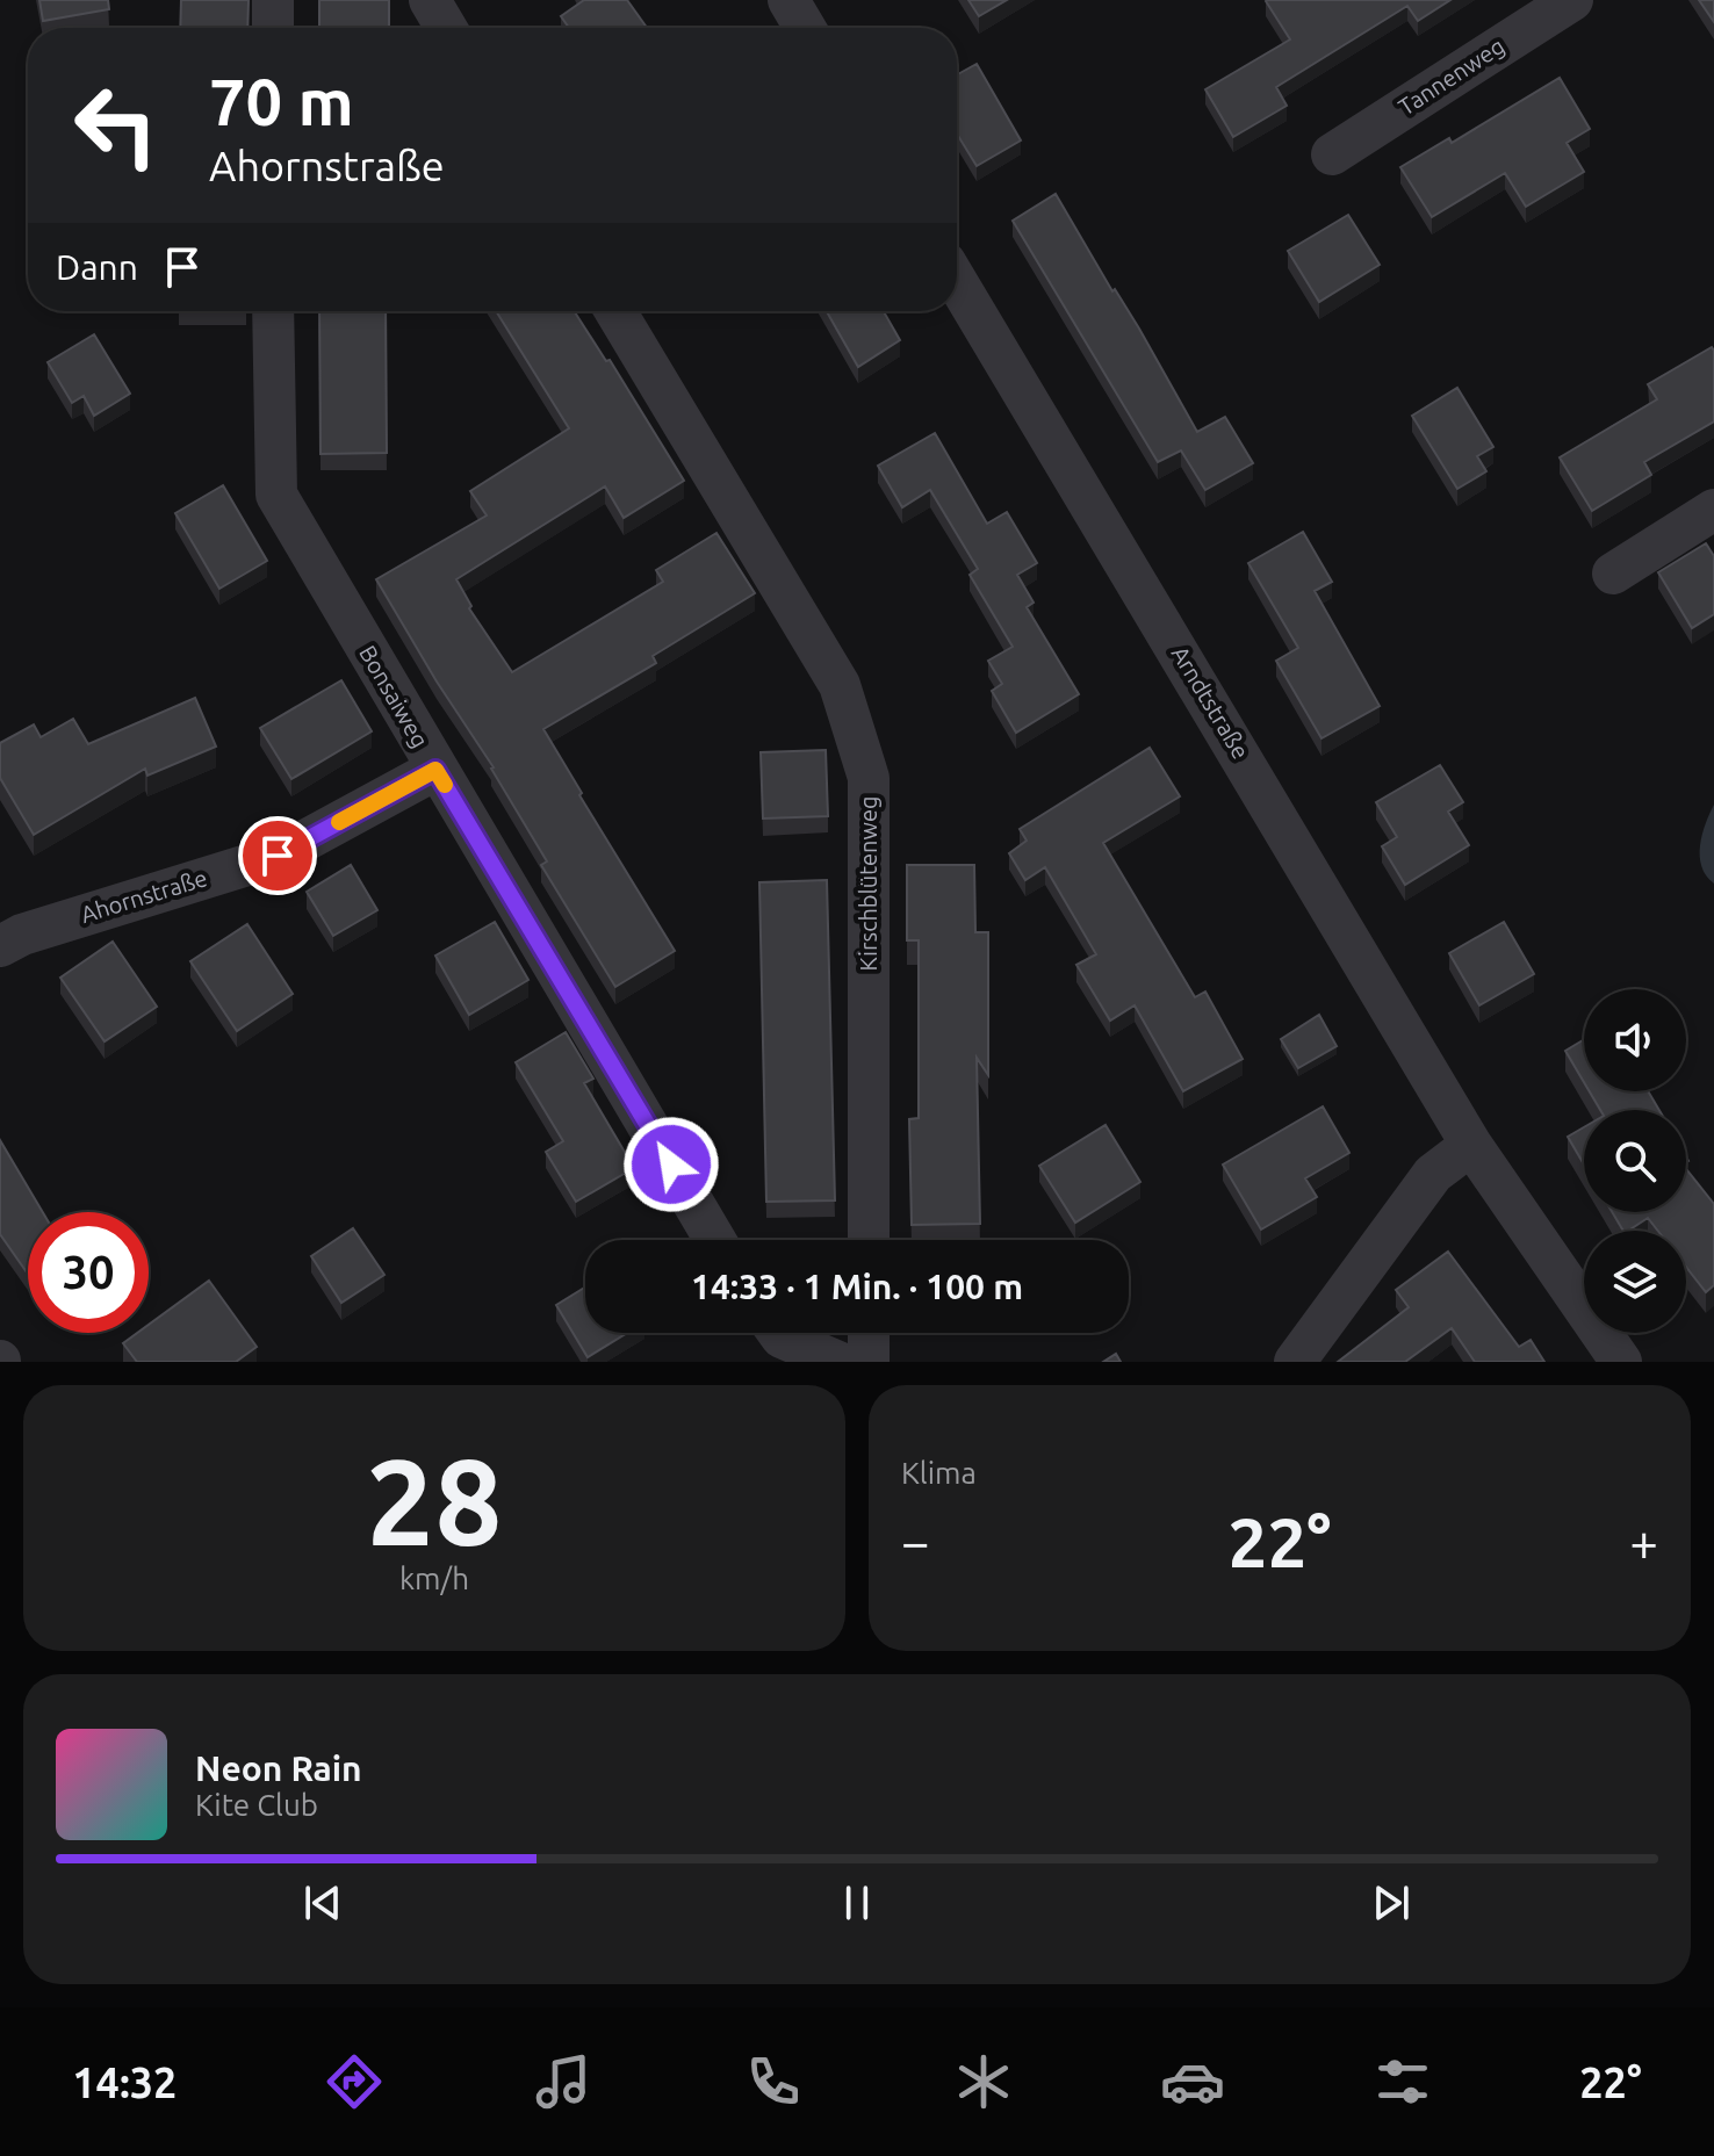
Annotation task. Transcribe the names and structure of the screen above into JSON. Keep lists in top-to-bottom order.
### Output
{
  "streets": {
    "street": [
      "Tannenweg",
      "Bonsaiweg",
      "Arndtstraße",
      "Kirschblütenweg",
      "Ahornstraße"
    ]
  },
  "crossings": [
    ["Bonsaiweg", "Ahornstraße"]
  ],
  "page": {
    "turn": ["70 m", "Ahornstraße"],
    "then": "Dann",
    "limit": "30",
    "trip": "14:33 · 1 Min. · 100 m",
    "tile": [
      ["28", "km/h"],
      "Klima"
    ],
    "heat": ["−", "22°", "+"],
    "song": ["Neon Rain", "Kite Club"],
    "tabs": ["14:32", "22°"]
  }
}
